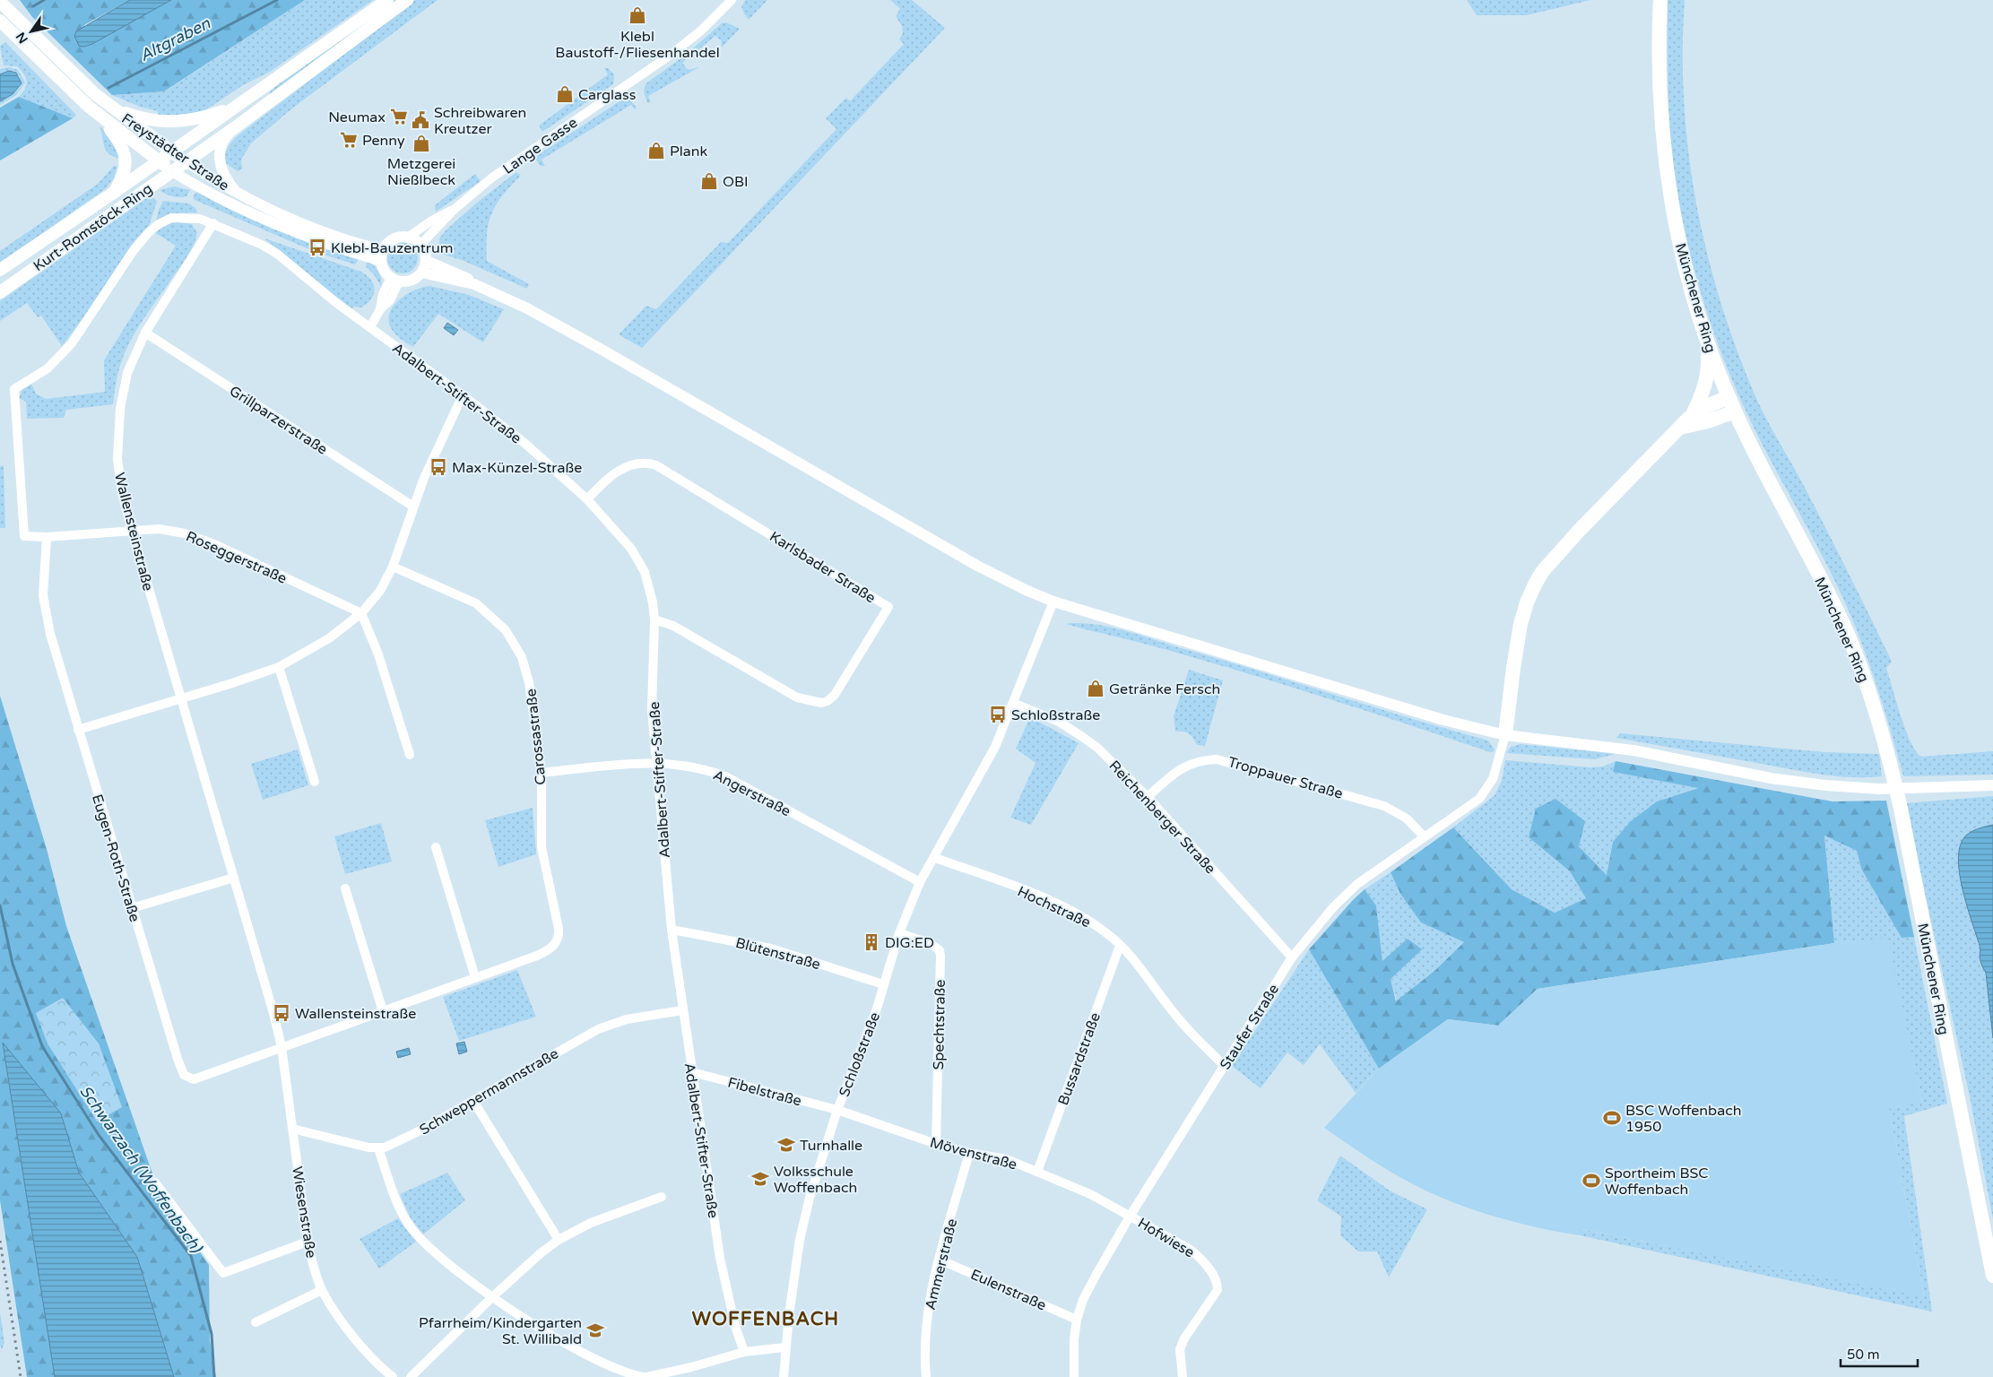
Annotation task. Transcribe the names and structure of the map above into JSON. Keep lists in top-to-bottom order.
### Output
{
  "streets": {
    "main road": ["Freystädter Straße", "Kurt-Romstöck-Ring", "Münchener Ring"],
    "street": [
      "Lange Gasse",
      "Adalbert-Stifter-Straße",
      "Grillparzerstraße",
      "Wallensteinstraße",
      "Roseggerstraße",
      "Karlsbader Straße",
      "Carossastraße",
      "Troppauer Straße",
      "Angerstraße",
      "Reichenberger Straße",
      "Eugen-Roth-Straße",
      "Hochstraße",
      "Blütenstraße",
      "Spechtstraße",
      "Staufer Straße",
      "Schloßstraße",
      "Bussardstraße",
      "Schweppermannstraße",
      "Fibelstraße",
      "Mövenstraße",
      "Wiesenstraße",
      "Hofwiese",
      "Ammerstraße",
      "Eulenstraße"
    ]
  },
  "crossings": [
    ["Lange Gasse", "Freystädter Straße"],
    ["Freystädter Straße", "Kurt-Romstöck-Ring"],
    ["Adalbert-Stifter-Straße", "Wallensteinstraße"],
    ["Adalbert-Stifter-Straße", "Roseggerstraße"],
    ["Adalbert-Stifter-Straße", "Karlsbader Straße"],
    ["Adalbert-Stifter-Straße", "Angerstraße"],
    ["Adalbert-Stifter-Straße", "Blütenstraße"],
    ["Adalbert-Stifter-Straße", "Schweppermannstraße"],
    ["Adalbert-Stifter-Straße", "Fibelstraße"],
    ["Grillparzerstraße", "Wallensteinstraße"],
    ["Wallensteinstraße", "Roseggerstraße"],
    ["Wallensteinstraße", "Carossastraße"],
    ["Wallensteinstraße", "Eugen-Roth-Straße"],
    ["Wallensteinstraße", "Wiesenstraße"],
    ["Roseggerstraße", "Eugen-Roth-Straße"],
    ["Carossastraße", "Angerstraße"],
    ["Carossastraße", "Eugen-Roth-Straße"],
    ["Carossastraße", "Wiesenstraße"],
    ["Troppauer Straße", "Reichenberger Straße"],
    ["Troppauer Straße", "Staufer Straße"],
    ["Angerstraße", "Schloßstraße"],
    ["Reichenberger Straße", "Staufer Straße"],
    ["Reichenberger Straße", "Schloßstraße"],
    ["Eugen-Roth-Straße", "Wiesenstraße"],
    ["Hochstraße", "Staufer Straße"],
    ["Hochstraße", "Schloßstraße"],
    ["Hochstraße", "Bussardstraße"],
    ["Blütenstraße", "Schloßstraße"],
    ["Spechtstraße", "Schloßstraße"],
    ["Spechtstraße", "Mövenstraße"],
    ["Staufer Straße", "Mövenstraße"],
    ["Staufer Straße", "Hofwiese"],
    ["Staufer Straße", "Eulenstraße"],
    ["Schloßstraße", "Fibelstraße"],
    ["Schloßstraße", "Mövenstraße"],
    ["Bussardstraße", "Mövenstraße"],
    ["Fibelstraße", "Mövenstraße"],
    ["Mövenstraße", "Hofwiese"],
    ["Mövenstraße", "Ammerstraße"],
    ["Ammerstraße", "Eulenstraße"]
  ],
  "districts": ["WOFFENBACH"],
  "water": ["Altgraben", "Schwarzach (Woffenbach)"],
  "places": {
    "shop": [
      "Klebl Baustoff-/Fliesenhandel",
      "Carglass",
      "Metzgerei Nießlbeck",
      "Plank",
      "OBI",
      "Getränke Fersch"
    ],
    "supermarket": ["Neumax", "Penny"],
    "public building": ["Schreibwaren Kreutzer"],
    "bus stop": [
      "Klebl-Bauzentrum",
      "Max-Künzel-Straße",
      "Schloßstraße",
      "Wallensteinstraße"
    ],
    "building": ["DIG:ED"],
    "sports": ["BSC Woffenbach 1950", "Sportheim BSC Woffenbach"],
    "school or university": ["Turnhalle", "Volksschule Woffenbach", "Pfarrheim/Kindergarten St. Willibald"]
  },
  "scale_bar": "50 m",
  "north": "bottom left"
}
